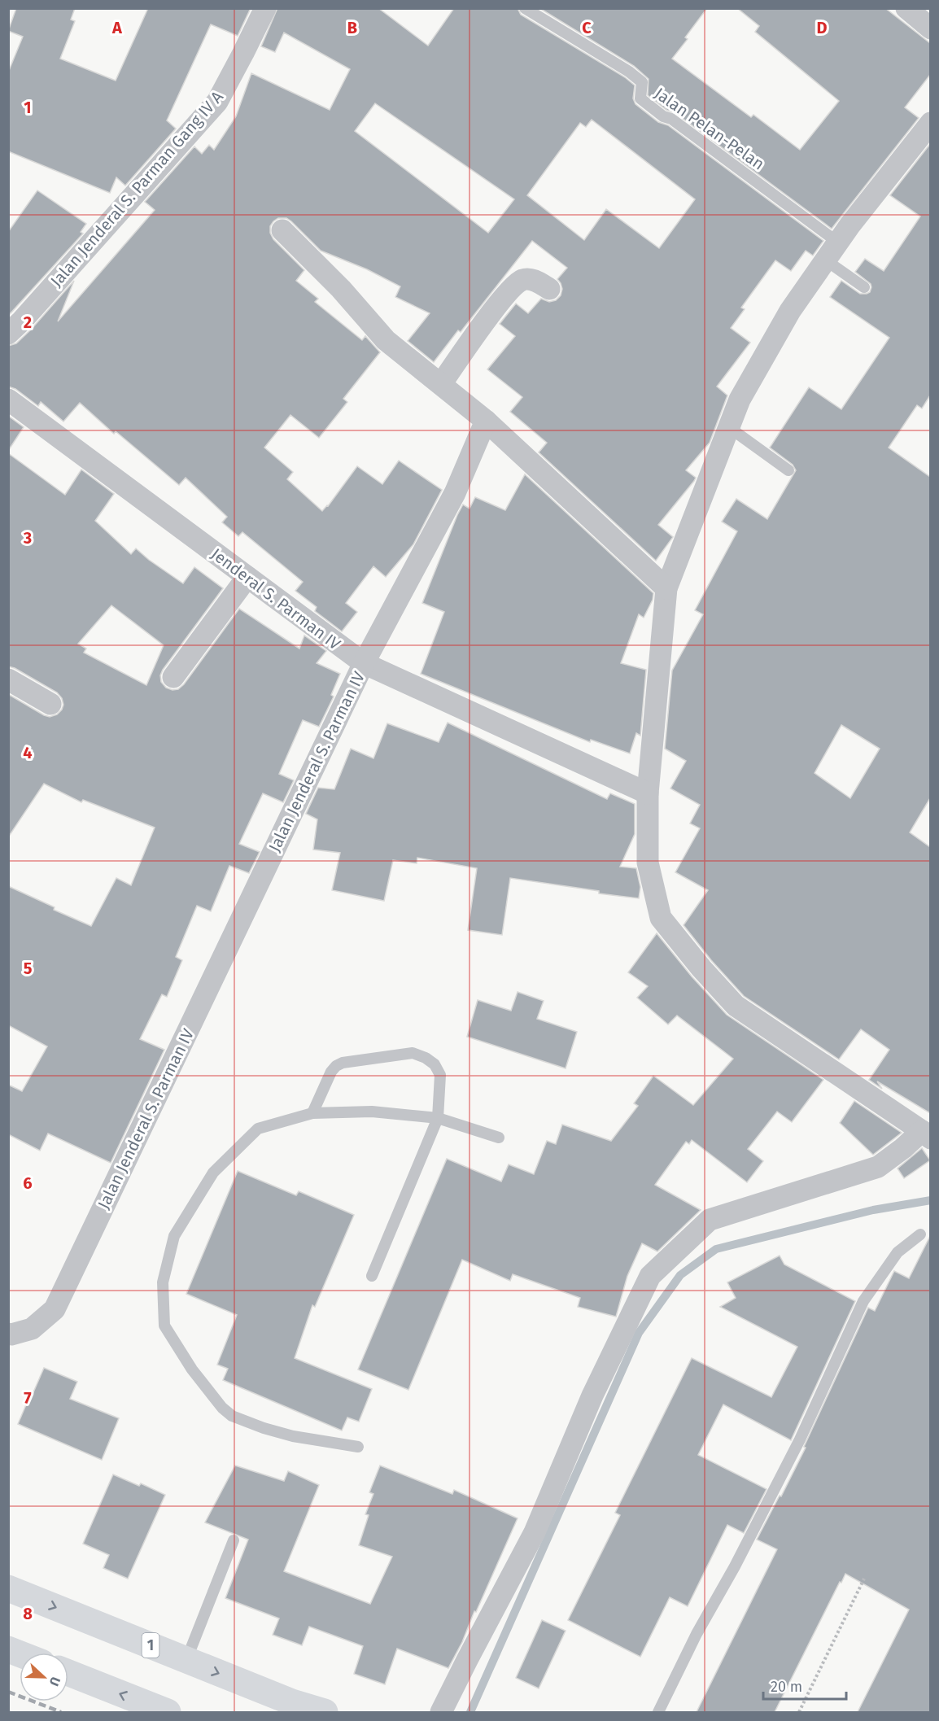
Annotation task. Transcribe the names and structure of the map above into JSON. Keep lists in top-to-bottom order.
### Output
{
  "streets": {
    "highway": ["1"],
    "street": ["Jalan Jenderal S. Parman Gang IV A", "Jenderal S. Parman IV", "Jalan Jenderal S. Parman IV"],
    "lane": ["Jalan Pelan-Pelan"]
  },
  "crossings": [
    ["Jenderal S. Parman IV", "Jalan Jenderal S. Parman IV"]
  ],
  "scale_bar": "20 m",
  "north": "right",
  "grid": {
    "columns": [
      "A",
      "B",
      "C",
      "D"
    ],
    "rows": [
      "1",
      "2",
      "3",
      "4",
      "5",
      "6",
      "7",
      "8"
    ]
  }
}
